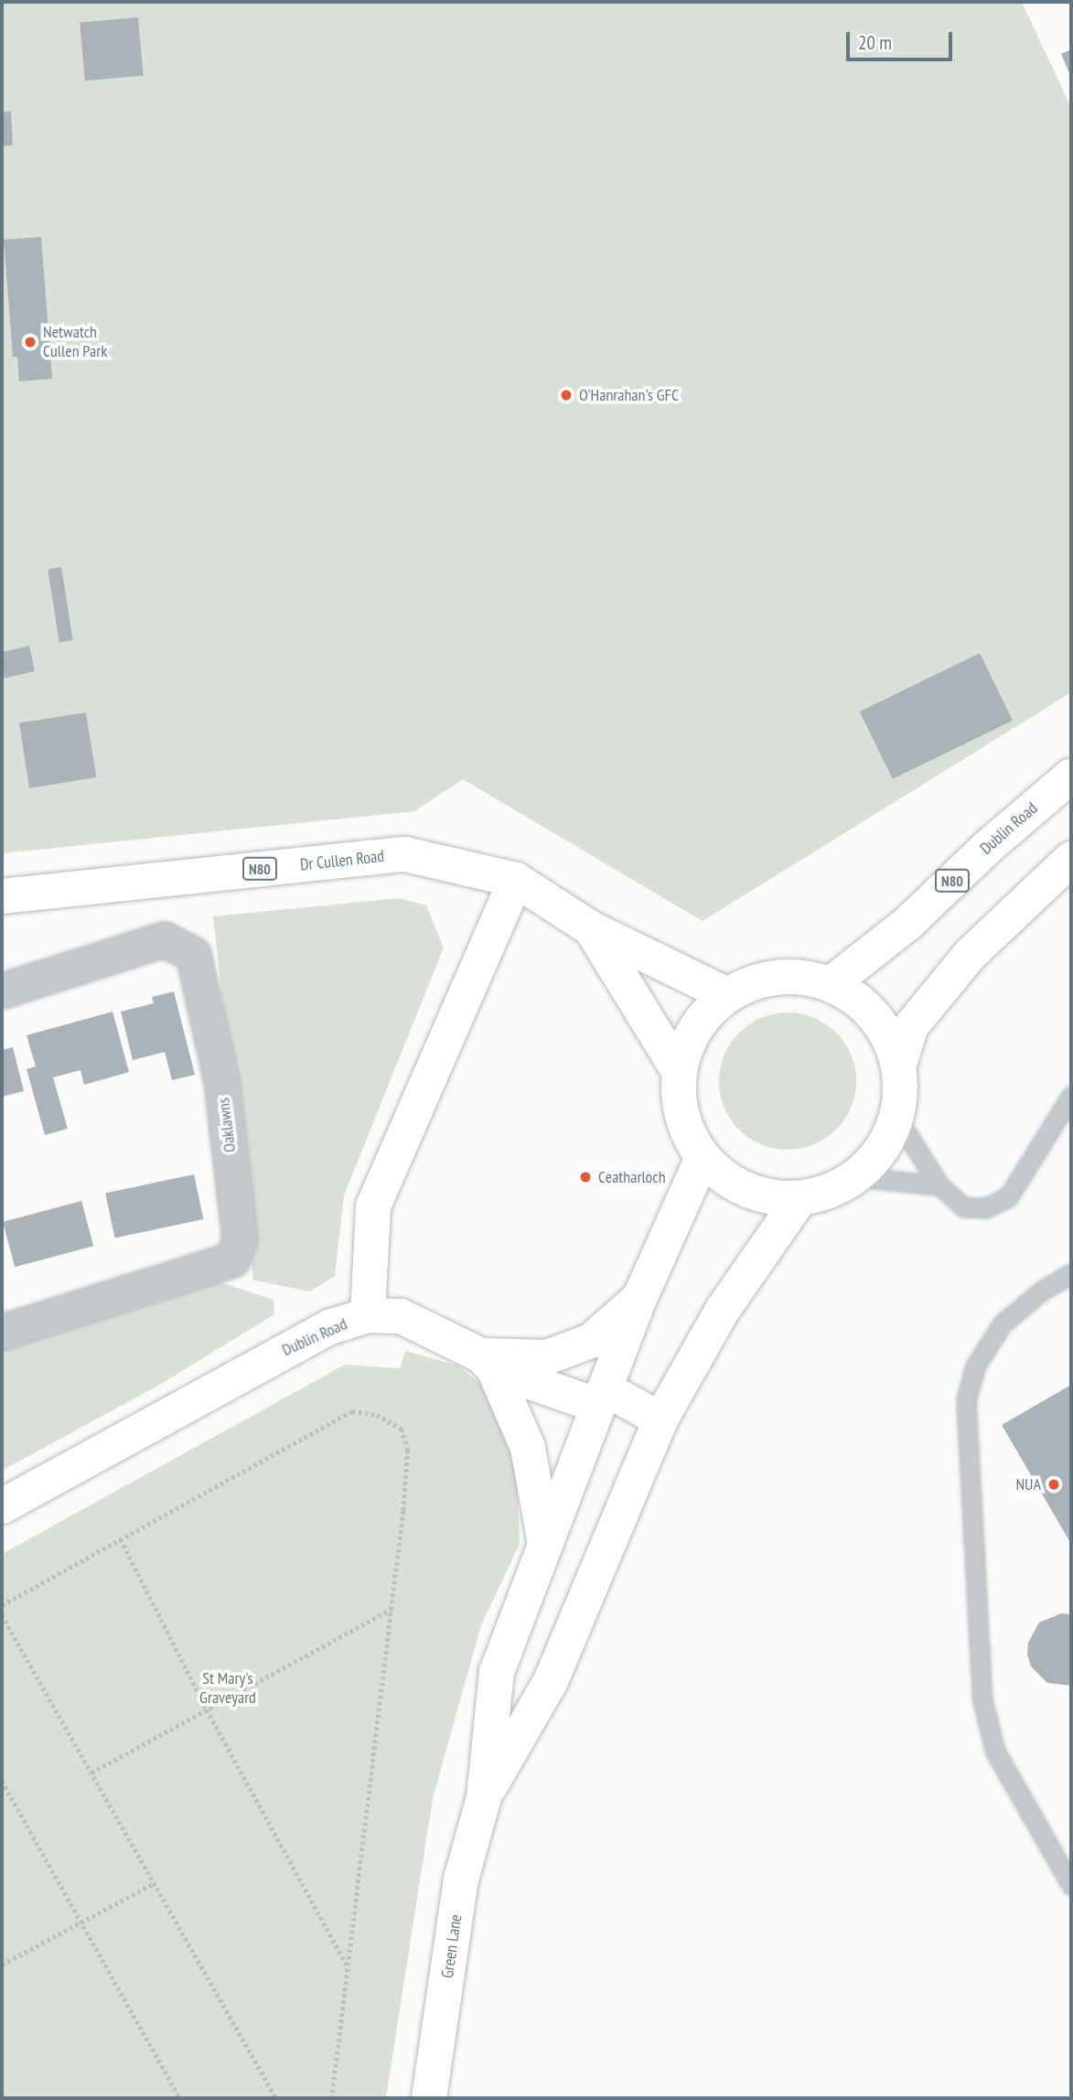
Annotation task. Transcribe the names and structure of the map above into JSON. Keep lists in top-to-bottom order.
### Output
{
  "streets": {
    "main road": [
      "Dublin Road",
      "Dr Cullen Road",
      "N80",
      "Green Lane"
    ],
    "street": ["Oaklawns"]
  },
  "crossings": [
    ["Dublin Road", "N80"],
    ["Dr Cullen Road", "N80"]
  ],
  "parks": ["St Mary's Graveyard"],
  "places": [
    "Netwatch Cullen Park",
    "O'Hanrahan's GFC",
    "Ceatharloch",
    "NUA"
  ],
  "scale_bar": "20 m"
}
